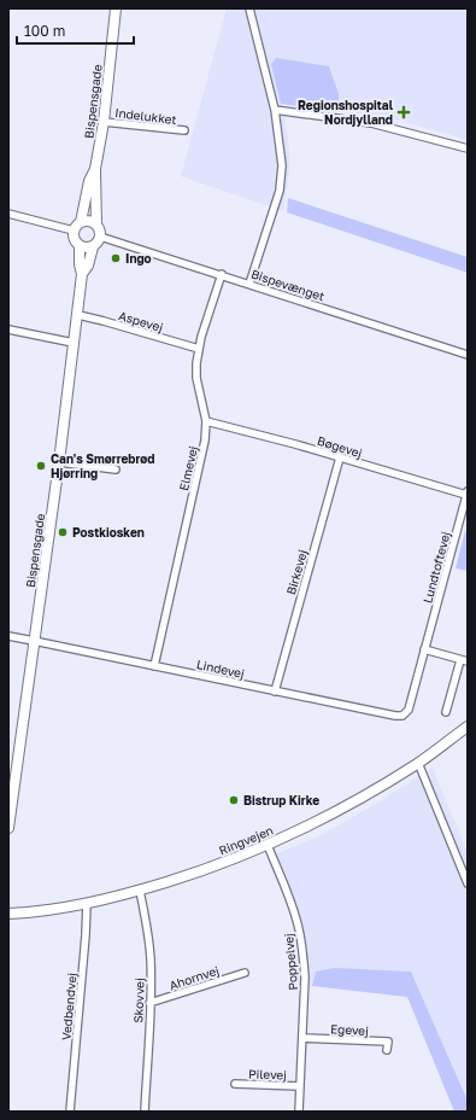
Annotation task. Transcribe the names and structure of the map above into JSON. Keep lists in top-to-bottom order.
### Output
{
  "streets": {
    "street": [
      "Bispensgade",
      "Indelukket",
      "Bispevænget",
      "Aspevej",
      "Bøgevej",
      "Elmevej",
      "Lundtoftevej",
      "Birkevej",
      "Lindevej",
      "Ringvejen",
      "Poppelvej",
      "Ahornvej",
      "Skovvej",
      "Vedbendvej",
      "Egevej",
      "Pilevej"
    ]
  },
  "crossings": [
    ["Bispensgade", "Indelukket"],
    ["Bispensgade", "Bispevænget"],
    ["Bispensgade", "Aspevej"],
    ["Bispensgade", "Lindevej"],
    ["Bispevænget", "Elmevej"],
    ["Aspevej", "Elmevej"],
    ["Bøgevej", "Elmevej"],
    ["Bøgevej", "Lundtoftevej"],
    ["Bøgevej", "Birkevej"],
    ["Elmevej", "Lindevej"],
    ["Lundtoftevej", "Lindevej"],
    ["Birkevej", "Lindevej"],
    ["Ringvejen", "Poppelvej"],
    ["Ringvejen", "Skovvej"],
    ["Ringvejen", "Vedbendvej"],
    ["Poppelvej", "Egevej"],
    ["Poppelvej", "Pilevej"],
    ["Ahornvej", "Skovvej"]
  ],
  "places": {
    "health": ["Regionshospital Nordjylland"],
    "other": [
      "Ingo",
      "Can's Smørrebrød Hjørring",
      "Postkiosken",
      "Bistrup Kirke"
    ]
  },
  "scale_bar": "100 m"
}
